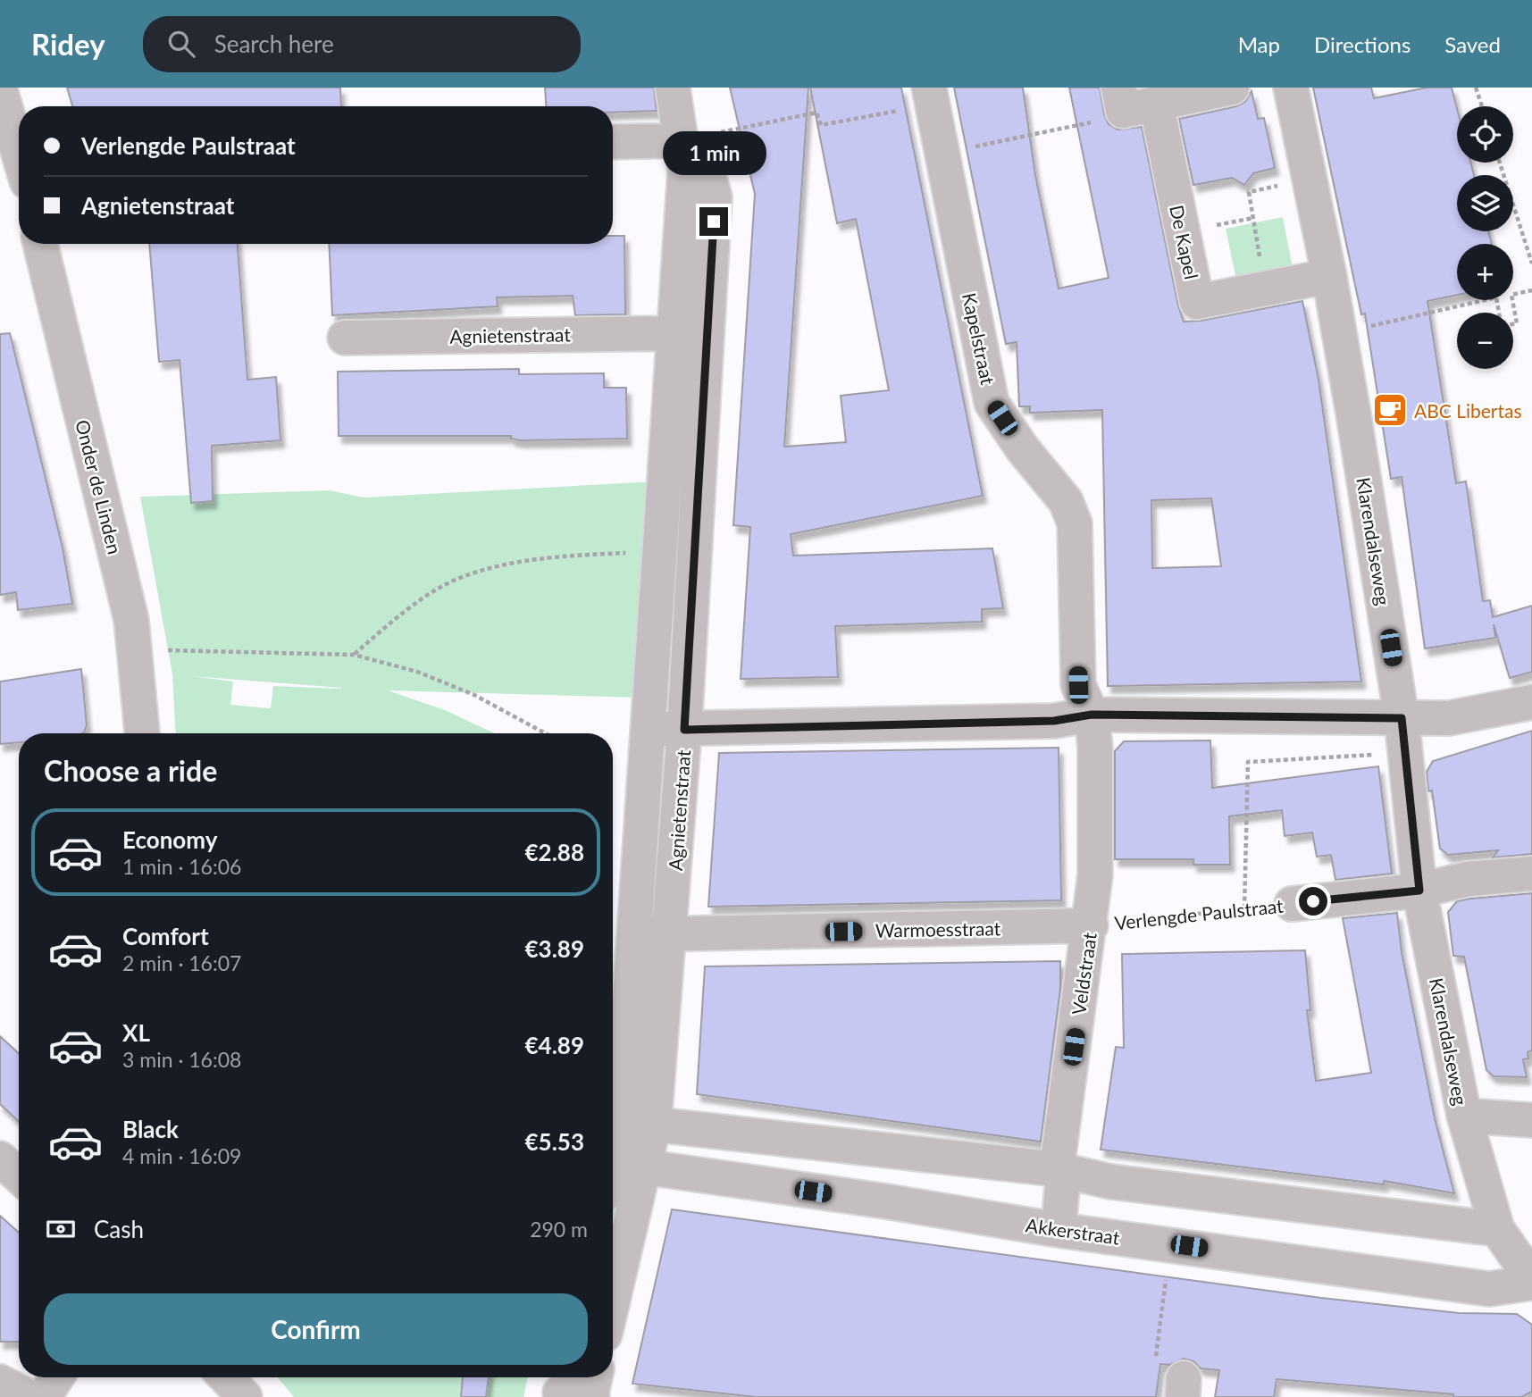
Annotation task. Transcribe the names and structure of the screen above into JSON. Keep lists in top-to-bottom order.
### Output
{
  "streets": {
    "street": [
      "De Kapel",
      "Agnietenstraat",
      "Kapelstraat",
      "Onder de Linden",
      "Klarendalseweg",
      "Verlengde Paulstraat",
      "Warmoesstraat",
      "Veldstraat",
      "Akkerstraat"
    ]
  },
  "crossings": [
    ["De Kapel", "Klarendalseweg"],
    ["Agnietenstraat", "Warmoesstraat"],
    ["Agnietenstraat", "Akkerstraat"],
    ["Kapelstraat", "Veldstraat"],
    ["Klarendalseweg", "Verlengde Paulstraat"],
    ["Klarendalseweg", "Akkerstraat"],
    ["Verlengde Paulstraat", "Warmoesstraat"],
    ["Verlengde Paulstraat", "Veldstraat"],
    ["Warmoesstraat", "Veldstraat"],
    ["Veldstraat", "Akkerstraat"]
  ],
  "places": {
    "cafe": ["ABC Libertas"]
  },
  "page": {
    "header": "Ridey",
    "search": "Search here",
    "nav": ["Map", "Directions", "Saved"],
    "map_buttons": ["+", "−"],
    "banner": ["Verlengde Paulstraat", "Agnietenstraat"],
    "bubble": "1 min",
    "heading": "Choose a ride",
    "list": [
      {
        "name": "Economy",
        "note": "1 min · 16:06",
        "value": "€2.88"
      },
      {
        "name": "Comfort",
        "note": "2 min · 16:07",
        "value": "€3.89"
      },
      {
        "name": "XL",
        "note": "3 min · 16:08",
        "value": "€4.89"
      },
      {
        "name": "Black",
        "note": "4 min · 16:09",
        "value": "€5.53"
      }
    ],
    "pay": ["Cash", "290 m"],
    "buttons": "Confirm"
  }
}
